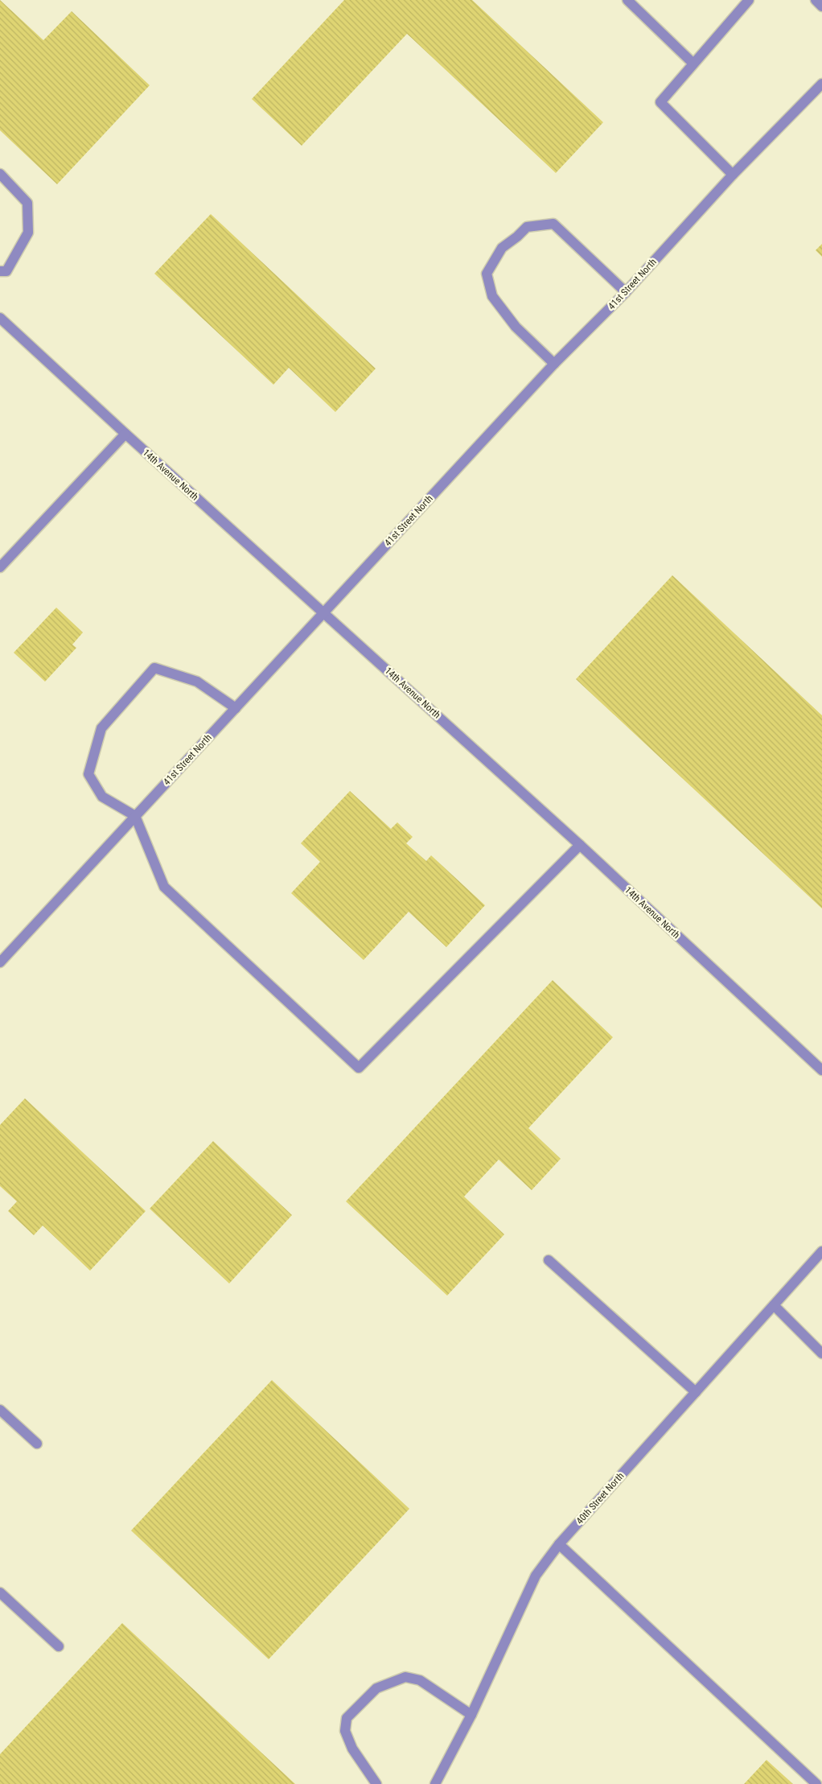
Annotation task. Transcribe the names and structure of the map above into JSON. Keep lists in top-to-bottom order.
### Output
{
  "streets": {
    "street": ["41st Street North", "14th Avenue North", "40th Street North"]
  },
  "crossings": [
    ["41st Street North", "14th Avenue North"]
  ]
}
